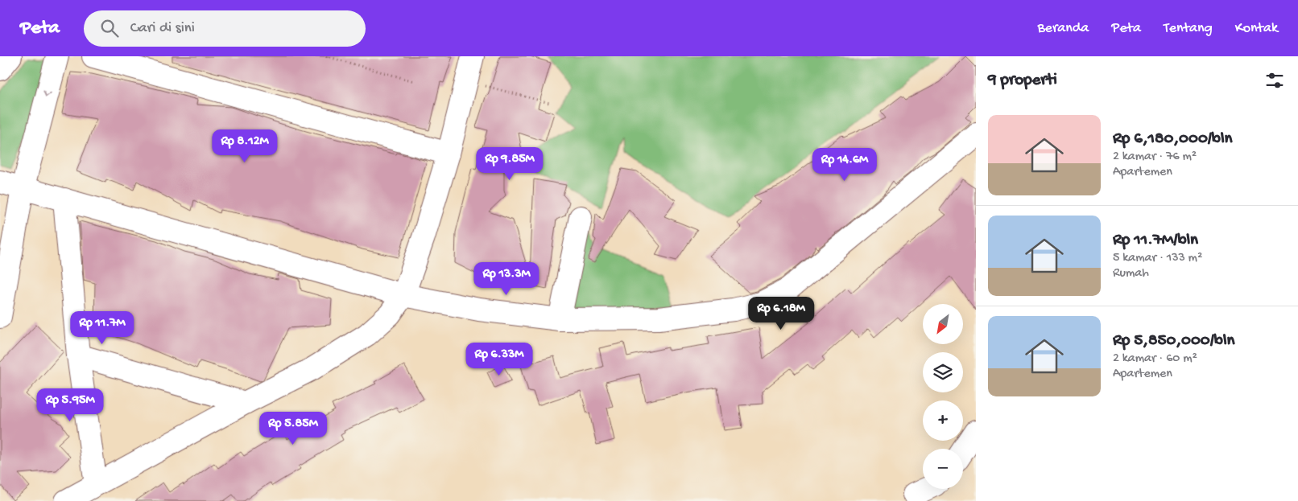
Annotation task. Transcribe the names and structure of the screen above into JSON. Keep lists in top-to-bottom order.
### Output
{
  "north": "bottom left",
  "page": {
    "header": "Peta",
    "search": "Cari di sini",
    "nav": [
      "Beranda",
      "Peta",
      "Tentang",
      "Kontak"
    ],
    "heading": "9 properti",
    "list": [
      {
        "name": "Rp 6,180,000/bln",
        "note": "2 kamar · 76 m² · Apartemen"
      },
      {
        "name": "Rp 11.7M/bln",
        "note": "5 kamar · 133 m² · Rumah"
      },
      {
        "name": "Rp 5,850,000/bln",
        "note": "2 kamar · 60 m² · Apartemen"
      }
    ],
    "price": [
      "Rp 8.12M",
      "Rp 9.85M",
      "Rp 14.6M",
      "Rp 13.3M",
      "Rp 6.18M",
      "Rp 11.7M",
      "Rp 6.33M",
      "Rp 5.95M",
      "Rp 5.85M"
    ],
    "map_buttons": ["+", "−"]
  }
}
